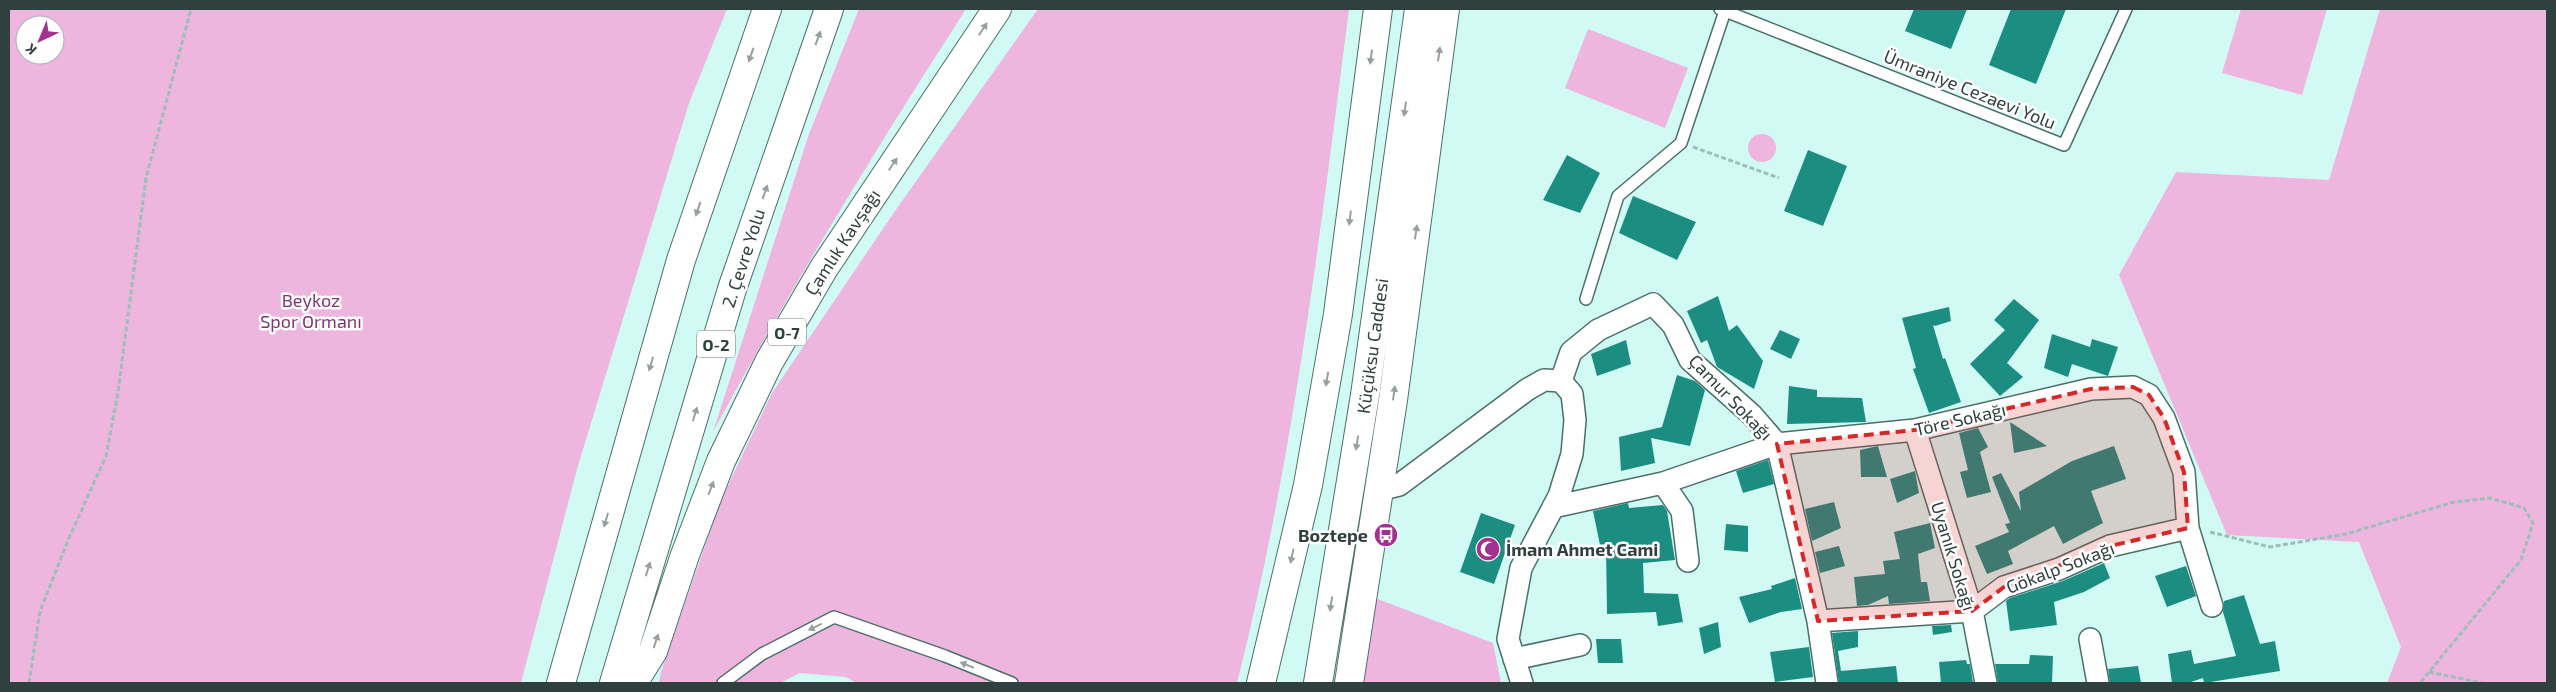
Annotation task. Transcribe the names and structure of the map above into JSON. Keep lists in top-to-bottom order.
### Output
{
  "streets": {
    "main road": [
      "Çamlık Kavşağı",
      "2. Çevre Yolu",
      "O-7",
      "O-2",
      "Küçüksu Caddesi"
    ],
    "street": [
      "Çamur Sokağı",
      "Töre Sokağı",
      "Uyanık Sokağı",
      "Gökalp Sokağı"
    ],
    "lane": ["Ümraniye Cezaevi Yolu"]
  },
  "crossings": [
    ["Çamur Sokağı", "Töre Sokağı"],
    ["Töre Sokağı", "Uyanık Sokağı"],
    ["Töre Sokağı", "Gökalp Sokağı"],
    ["Uyanık Sokağı", "Gökalp Sokağı"]
  ],
  "parks": ["Beykoz Spor Ormanı"],
  "places": {
    "bus stop": ["Boztepe"],
    "mosque": ["İmam Ahmet Cami"]
  },
  "north": "bottom left"
}
